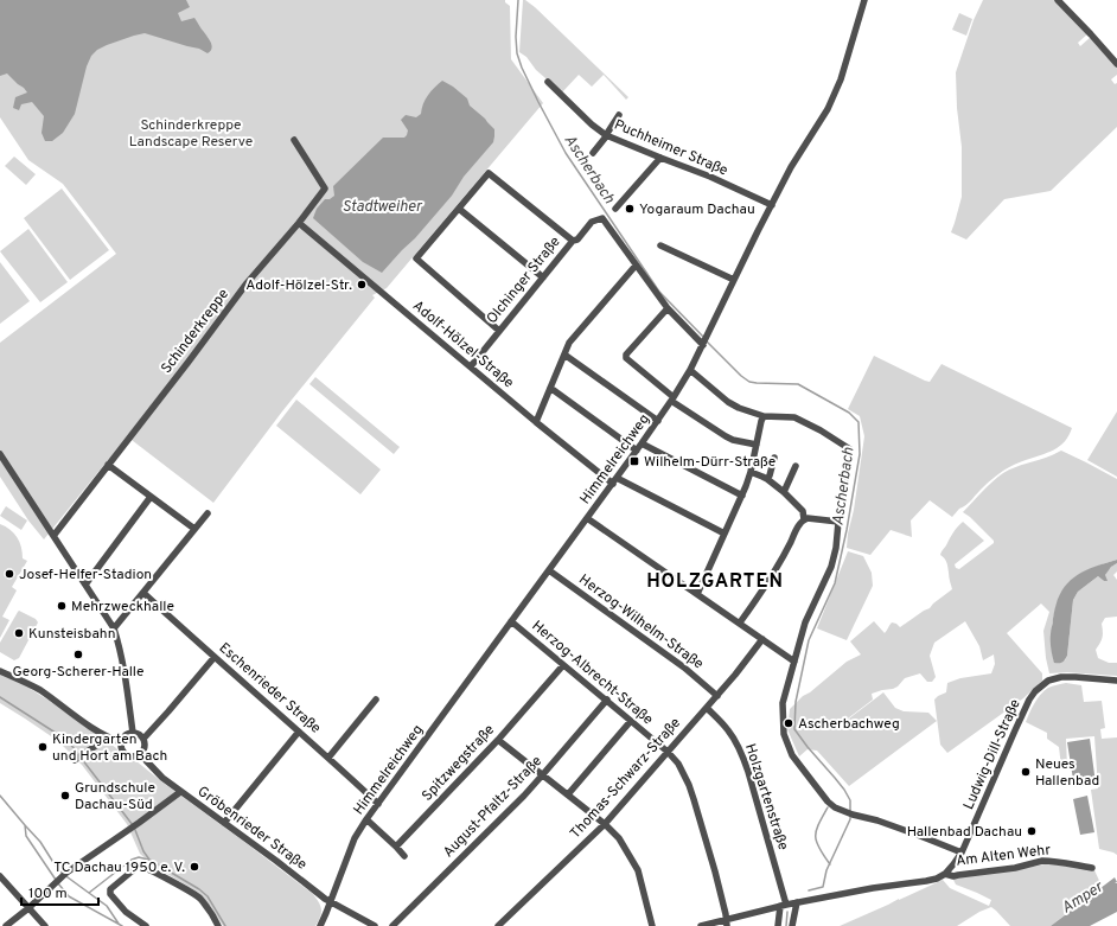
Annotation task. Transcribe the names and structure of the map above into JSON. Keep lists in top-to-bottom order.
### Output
{
  "streets": {
    "street": [
      "Puchheimer Straße",
      "Olchinger Straße",
      "Schinderkreppe",
      "Adolf-Hölzel-Straße",
      "Himmelreichweg",
      "Herzog-Wilhelm-Straße",
      "Herzog-Albrecht-Straße",
      "Eschenrieder Straße",
      "Ludwig-Dill-Straße",
      "Spitzwegstraße",
      "Thomas-Schwarz-Straße",
      "Holzgartenstraße",
      "August-Pfaltz-Straße",
      "Gröbenrieder Straße",
      "Am Alten Wehr"
    ]
  },
  "crossings": [
    ["Puchheimer Straße", "Himmelreichweg"],
    ["Olchinger Straße", "Adolf-Hölzel-Straße"],
    ["Schinderkreppe", "Adolf-Hölzel-Straße"],
    ["Adolf-Hölzel-Straße", "Himmelreichweg"],
    ["Himmelreichweg", "Herzog-Wilhelm-Straße"],
    ["Himmelreichweg", "Herzog-Albrecht-Straße"],
    ["Himmelreichweg", "Eschenrieder Straße"],
    ["Himmelreichweg", "Gröbenrieder Straße"],
    ["Herzog-Wilhelm-Straße", "Thomas-Schwarz-Straße"],
    ["Herzog-Albrecht-Straße", "Spitzwegstraße"],
    ["Herzog-Albrecht-Straße", "Thomas-Schwarz-Straße"],
    ["Herzog-Albrecht-Straße", "August-Pfaltz-Straße"],
    ["Ludwig-Dill-Straße", "Am Alten Wehr"],
    ["Thomas-Schwarz-Straße", "Holzgartenstraße"]
  ],
  "districts": ["HOLZGARTEN"],
  "water": ["Ascherbach", "Stadtweiher", "Amper"],
  "parks": ["Schinderkreppe Landscape Reserve"],
  "places": {
    "other": [
      "Yogaraum Dachau",
      "Adolf-Hölzel-Str.",
      "Josef-Helfer-Stadion",
      "Mehrzweckhalle",
      "Kunsteisbahn",
      "Georg-Scherer-Halle",
      "Ascherbachweg",
      "Kindergarten und Hort am Bach",
      "Neues Hallenbad",
      "Grundschule Dachau-Süd",
      "Hallenbad Dachau",
      "TC Dachau 1950 e. V."
    ],
    "transit": ["Wilhelm-Dürr-Straße"]
  },
  "scale_bar": "100 m"
}
